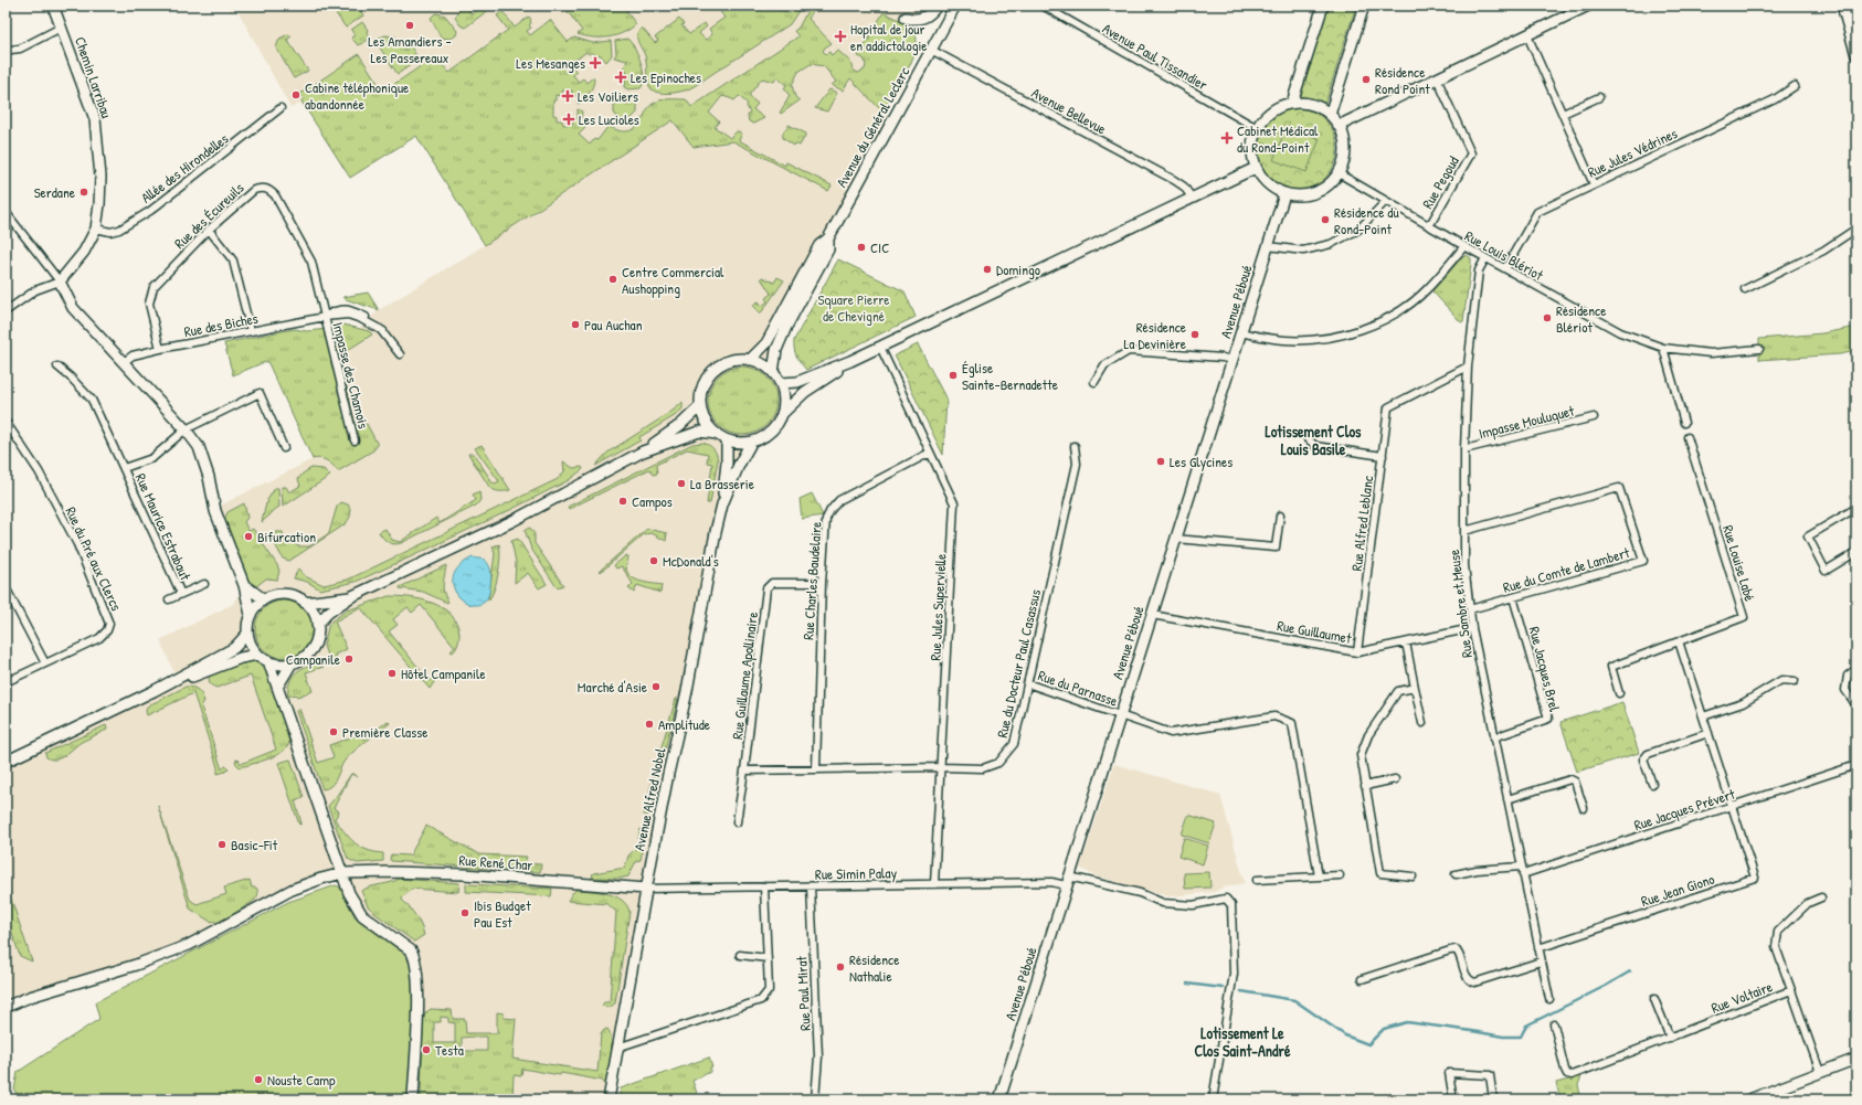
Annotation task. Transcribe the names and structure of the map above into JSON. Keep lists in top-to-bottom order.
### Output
{
  "streets": {
    "main road": [
      "Chemin Larribau",
      "Avenue du Général Leclerc",
      "Avenue Péboué",
      "Avenue Alfred Nobel",
      "Rue René Char"
    ],
    "street": [
      "Avenue Paul Tissandier",
      "Avenue Bellevue",
      "Rue Jules Védrines",
      "Allée des Hirondelles",
      "Rue Pegoud",
      "Rue des Écureuils",
      "Rue Louis Blériot",
      "Rue des Biches",
      "Impasse des Chamois",
      "Impasse Mouluquet",
      "Rue Alfred Leblanc",
      "Rue Maurice Estrabaut",
      "Rue du Pré aux Clercs",
      "Rue Louise Labé",
      "Rue du Comte de Lambert",
      "Rue Charles Baudelaire",
      "Rue Sambre et Meuse",
      "Rue Jules Supervielle",
      "Rue Guillaumet",
      "Rue du Docteur Paul Casassus",
      "Rue Jacques Brel",
      "Rue Guillaume Apollinaire",
      "Rue du Parnasse",
      "Rue Jacques Prévert",
      "Rue Simin Palay",
      "Rue Jean Giono",
      "Rue Paul Mirat",
      "Rue Voltaire"
    ]
  },
  "crossings": [
    ["Avenue Paul Tissandier", "Rue Louis Blériot"],
    ["Avenue Paul Tissandier", "Avenue Péboué"],
    ["Chemin Larribau", "Allée des Hirondelles"],
    ["Avenue Bellevue", "Avenue du Général Leclerc"],
    ["Avenue du Général Leclerc", "Avenue Alfred Nobel"],
    ["Rue Jules Védrines", "Rue Louis Blériot"],
    ["Rue Pegoud", "Rue Louis Blériot"],
    ["Rue des Écureuils", "Rue des Biches"],
    ["Rue des Écureuils", "Impasse des Chamois"],
    ["Rue Louis Blériot", "Avenue Péboué"],
    ["Rue Louis Blériot", "Rue Sambre et Meuse"],
    ["Avenue Péboué", "Rue Guillaumet"],
    ["Avenue Péboué", "Rue du Parnasse"],
    ["Avenue Péboué", "Rue Simin Palay"],
    ["Rue des Biches", "Impasse des Chamois"],
    ["Impasse Mouluquet", "Rue Sambre et Meuse"],
    ["Rue Alfred Leblanc", "Rue Sambre et Meuse"],
    ["Rue Alfred Leblanc", "Rue Guillaumet"],
    ["Rue du Comte de Lambert", "Rue Sambre et Meuse"],
    ["Rue du Comte de Lambert", "Rue Jacques Brel"],
    ["Rue Charles Baudelaire", "Rue Jules Supervielle"],
    ["Rue Charles Baudelaire", "Rue du Docteur Paul Casassus"],
    ["Rue Charles Baudelaire", "Rue Guillaume Apollinaire"],
    ["Rue Sambre et Meuse", "Rue Guillaumet"],
    ["Rue Sambre et Meuse", "Rue Jacques Brel"],
    ["Rue Sambre et Meuse", "Rue Jacques Prévert"],
    ["Rue Sambre et Meuse", "Rue Jean Giono"],
    ["Rue Jules Supervielle", "Rue du Docteur Paul Casassus"],
    ["Rue Jules Supervielle", "Rue Simin Palay"],
    ["Rue du Docteur Paul Casassus", "Rue Guillaume Apollinaire"],
    ["Rue du Docteur Paul Casassus", "Rue du Parnasse"],
    ["Avenue Alfred Nobel", "Rue René Char"],
    ["Avenue Alfred Nobel", "Rue Simin Palay"],
    ["Rue Jacques Prévert", "Rue Jean Giono"],
    ["Rue René Char", "Rue Simin Palay"],
    ["Rue Simin Palay", "Rue Paul Mirat"]
  ],
  "districts": ["Lotissement Clos Louis Basile", "Lotissement Le Clos Saint-André"],
  "parks": ["Square Pierre de Chevigné"],
  "places": {
    "other": [
      "Les Amandiers - Les Passereaux",
      "Résidence Rond Point",
      "Cabine téléphonique abandonnée",
      "Serdane",
      "Résidence du Rond-Point",
      "CIC",
      "Domingo",
      "Centre Commercial Aushopping",
      "Résidence Blériot",
      "Pau Auchan",
      "Résidence La Devinière",
      "Église Sainte-Bernadette",
      "Les Glycines",
      "La Brasserie",
      "Campos",
      "Bifurcation",
      "McDonald's",
      "Campanile",
      "Hôtel Campanile",
      "Marché d'Asie",
      "Amplitude",
      "Première Classe",
      "Basic-Fit",
      "Ibis Budget Pau Est",
      "Résidence Nathalie",
      "Testa",
      "Nouste Camp"
    ],
    "health": [
      "Hopital de jour en addictologie",
      "Les Mesanges",
      "Les Epinoches",
      "Les Voiliers",
      "Les Lucioles",
      "Cabinet Médical du Rond-Point"
    ]
  }
}
